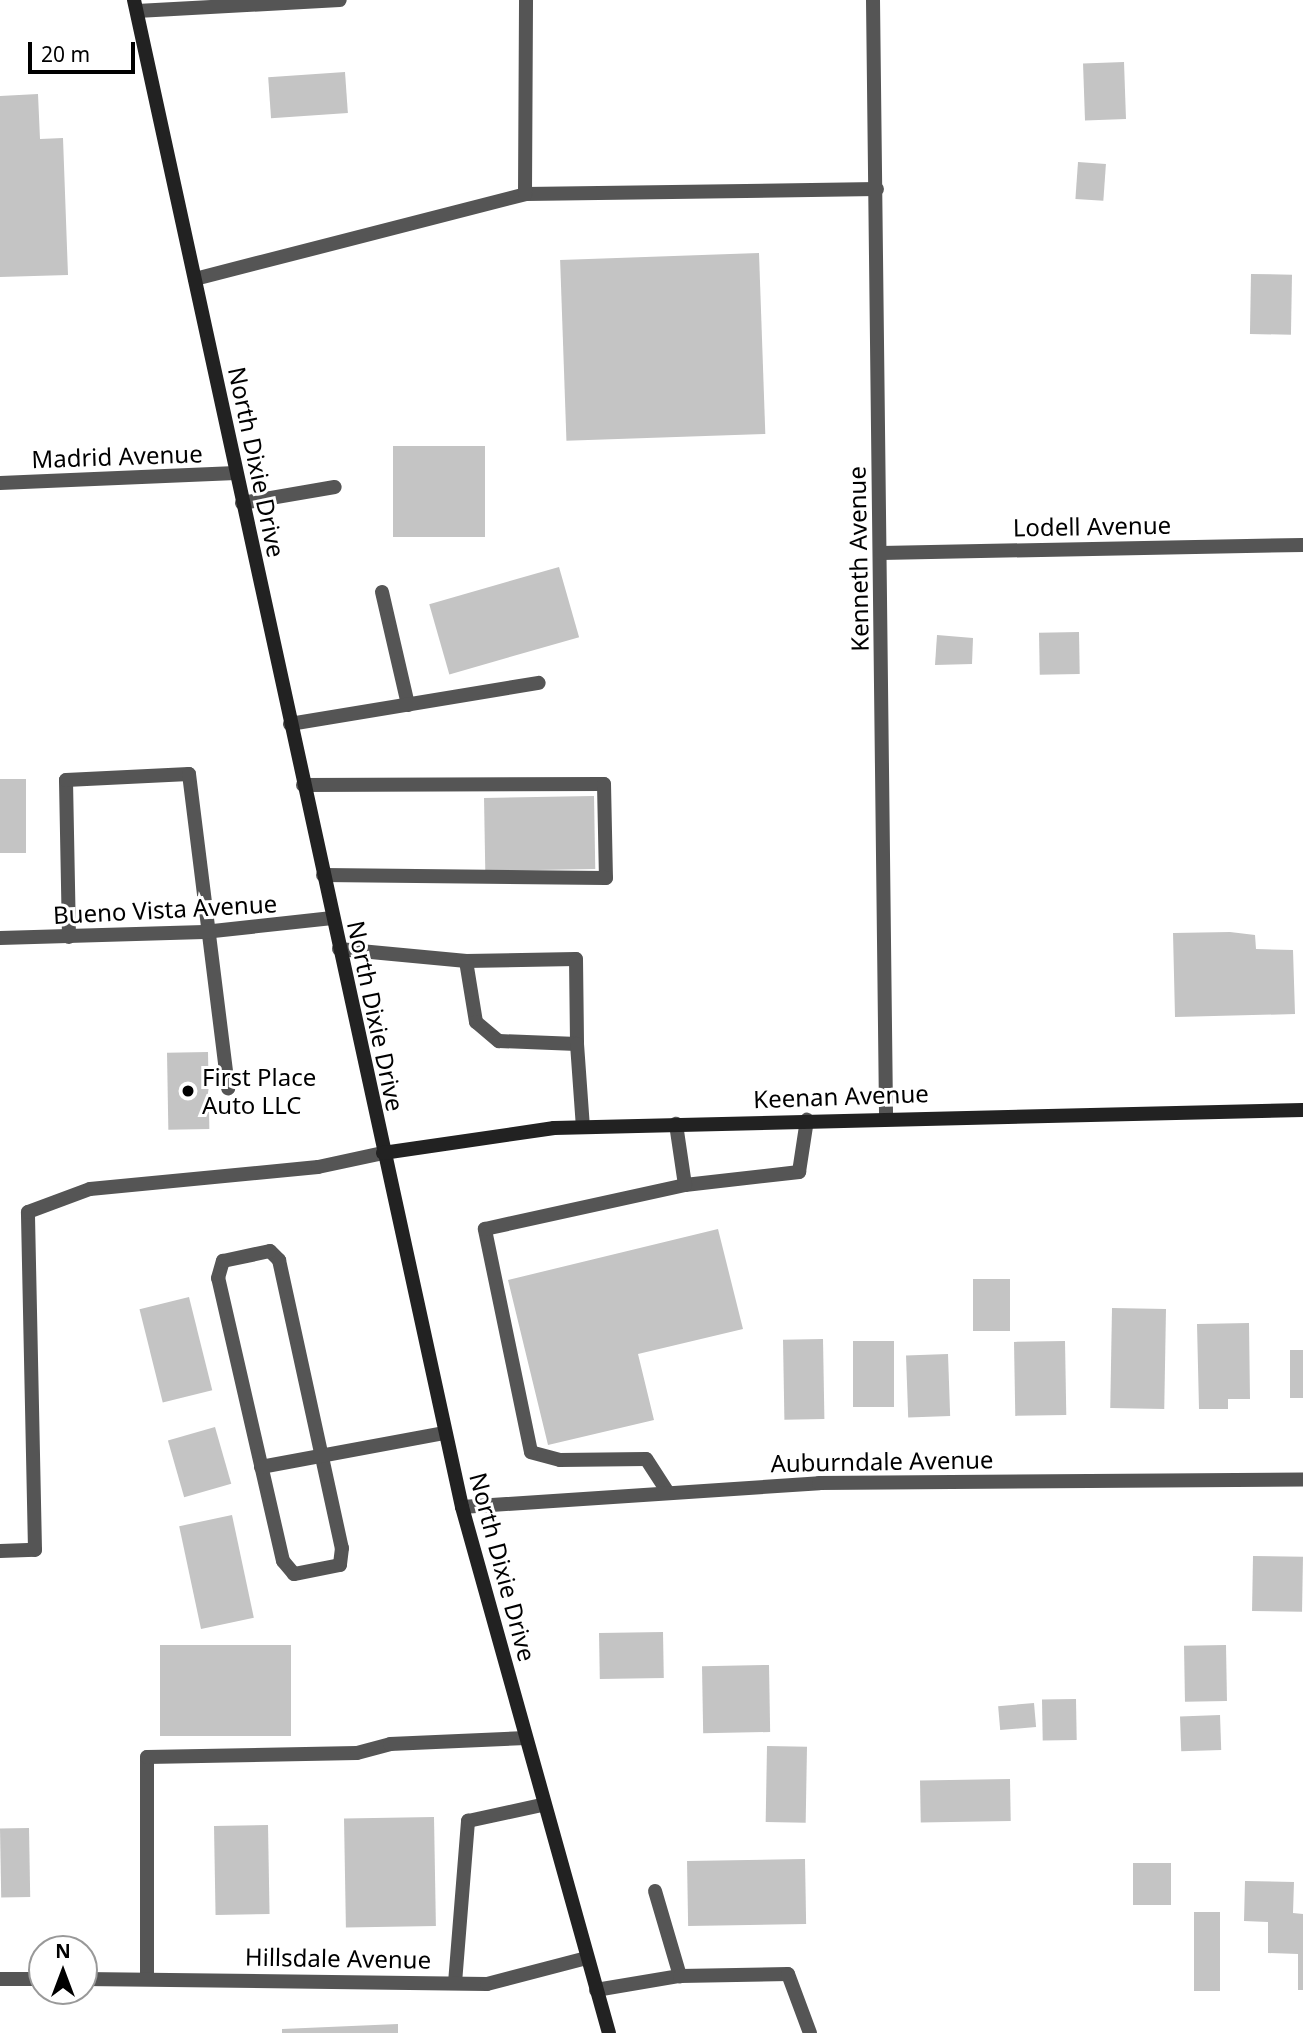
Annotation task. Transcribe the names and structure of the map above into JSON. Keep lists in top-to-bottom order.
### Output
{
  "streets": {
    "main road": ["North Dixie Drive", "Keenan Avenue"],
    "street": [
      "Madrid Avenue",
      "Lodell Avenue",
      "Kenneth Avenue",
      "Bueno Vista Avenue",
      "Auburndale Avenue",
      "Hillsdale Avenue"
    ]
  },
  "crossings": [
    ["Madrid Avenue", "North Dixie Drive"],
    ["North Dixie Drive", "Bueno Vista Avenue"],
    ["North Dixie Drive", "Keenan Avenue"],
    ["North Dixie Drive", "Auburndale Avenue"],
    ["North Dixie Drive", "Hillsdale Avenue"],
    ["Lodell Avenue", "Kenneth Avenue"],
    ["Kenneth Avenue", "Keenan Avenue"]
  ],
  "places": ["First Place Auto LLC"],
  "scale_bar": "20 m",
  "north": "top"
}
